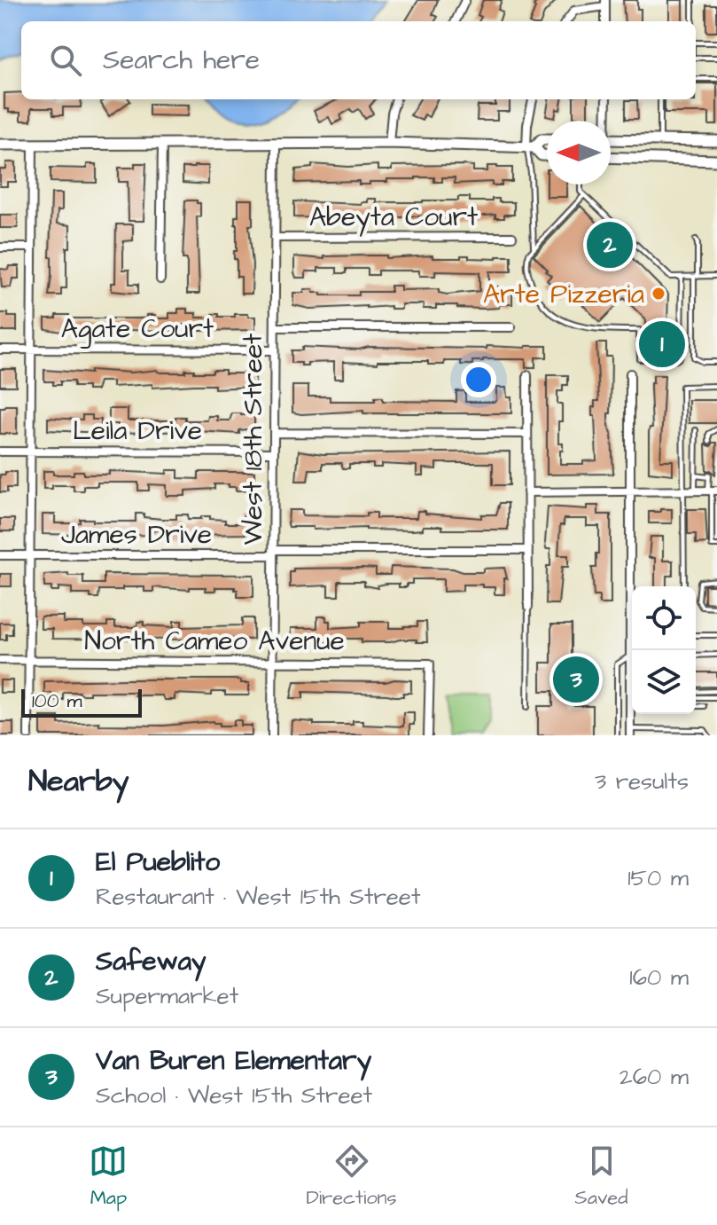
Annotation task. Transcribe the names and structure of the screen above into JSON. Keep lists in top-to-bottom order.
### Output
{
  "streets": {
    "street": [
      "Abeyta Court",
      "Agate Court",
      "Leila Drive",
      "West 18th Street",
      "James Drive",
      "North Cameo Avenue"
    ]
  },
  "crossings": [
    ["Abeyta Court", "West 18th Street"],
    ["Agate Court", "West 18th Street"],
    ["Leila Drive", "West 18th Street"],
    ["West 18th Street", "James Drive"],
    ["West 18th Street", "North Cameo Avenue"]
  ],
  "places": ["Arte Pizzeria"],
  "scale_bar": "100 m",
  "north": "left",
  "page": {
    "search": "Search here",
    "pins": ["2", "1", "3"],
    "scale": "100 m",
    "heading": ["Nearby", "3 results"],
    "list": [
      {
        "mark": "1",
        "name": "El Pueblito",
        "note": "Restaurant · West 15th Street",
        "value": "150 m"
      },
      {
        "mark": "2",
        "name": "Safeway",
        "note": "Supermarket",
        "value": "160 m"
      },
      {
        "mark": "3",
        "name": "Van Buren Elementary",
        "note": "School · West 15th Street",
        "value": "260 m"
      }
    ],
    "nav": ["Map", "Directions", "Saved"]
  }
}
